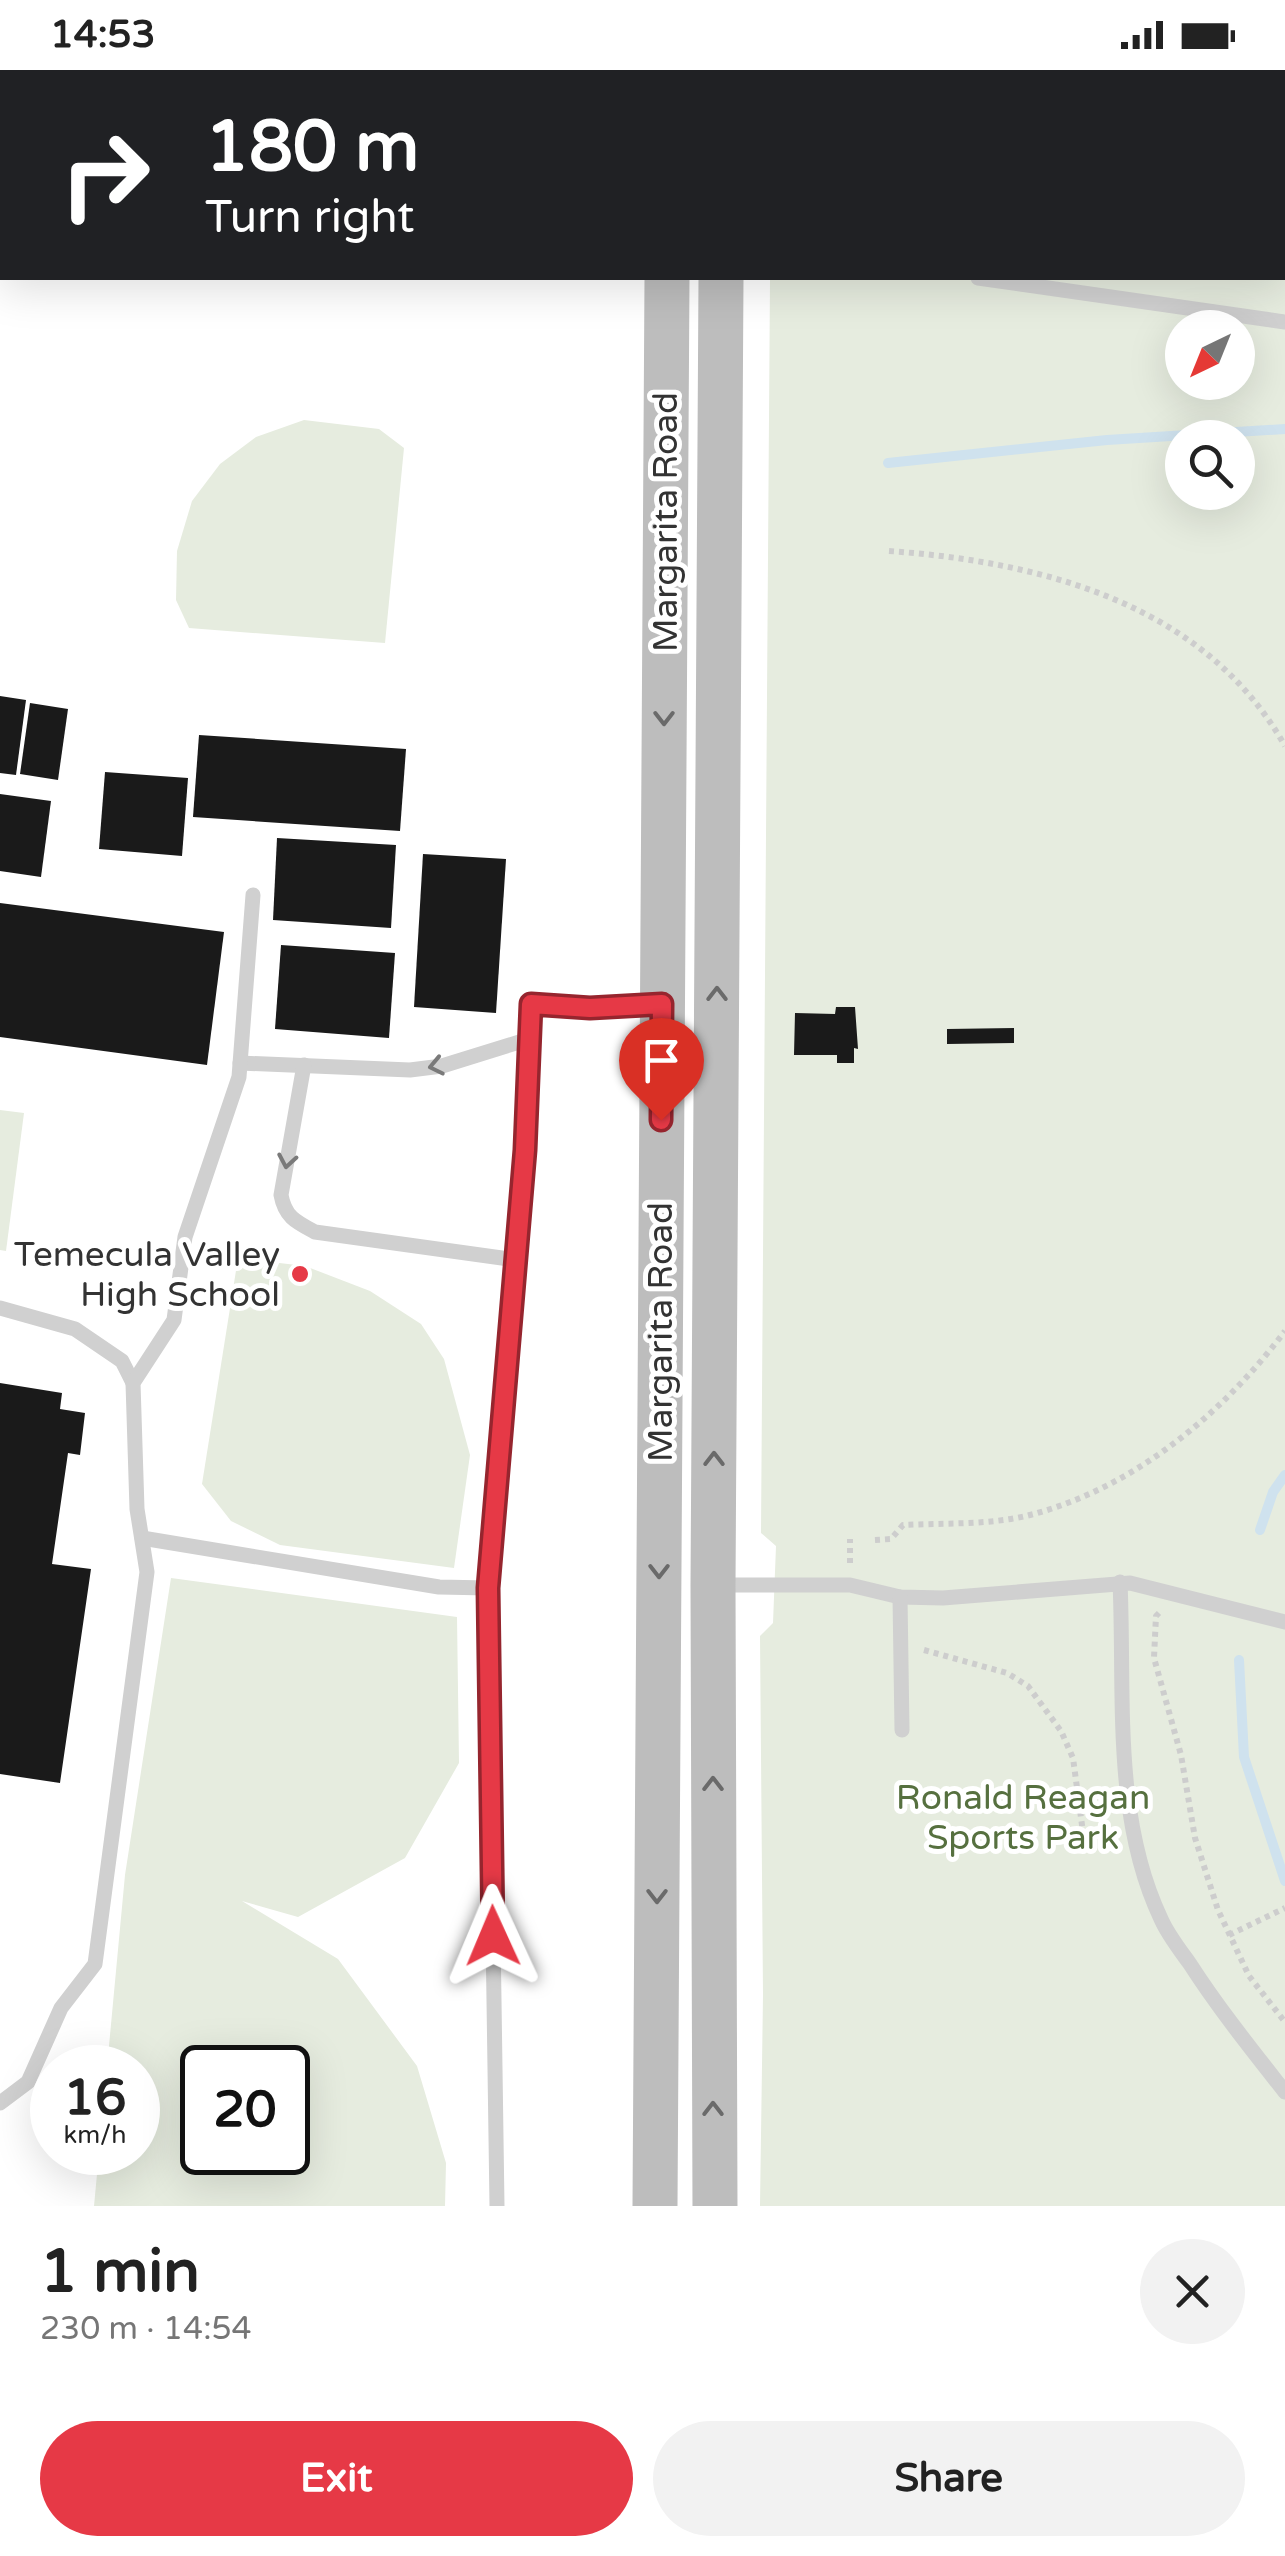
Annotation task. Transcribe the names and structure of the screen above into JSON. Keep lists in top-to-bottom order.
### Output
{
  "streets": {
    "main road": ["Margarita Road"]
  },
  "parks": ["Ronald Reagan Sports Park"],
  "places": ["Temecula Valley High School"],
  "north": "bottom left",
  "page": {
    "status": "14:53",
    "turn": ["180 m", "Turn right"],
    "speed": "16 km/h",
    "limit": "20",
    "heading": ["1 min", "230 m · 14:54"],
    "buttons": ["Exit", "Share"]
  }
}
